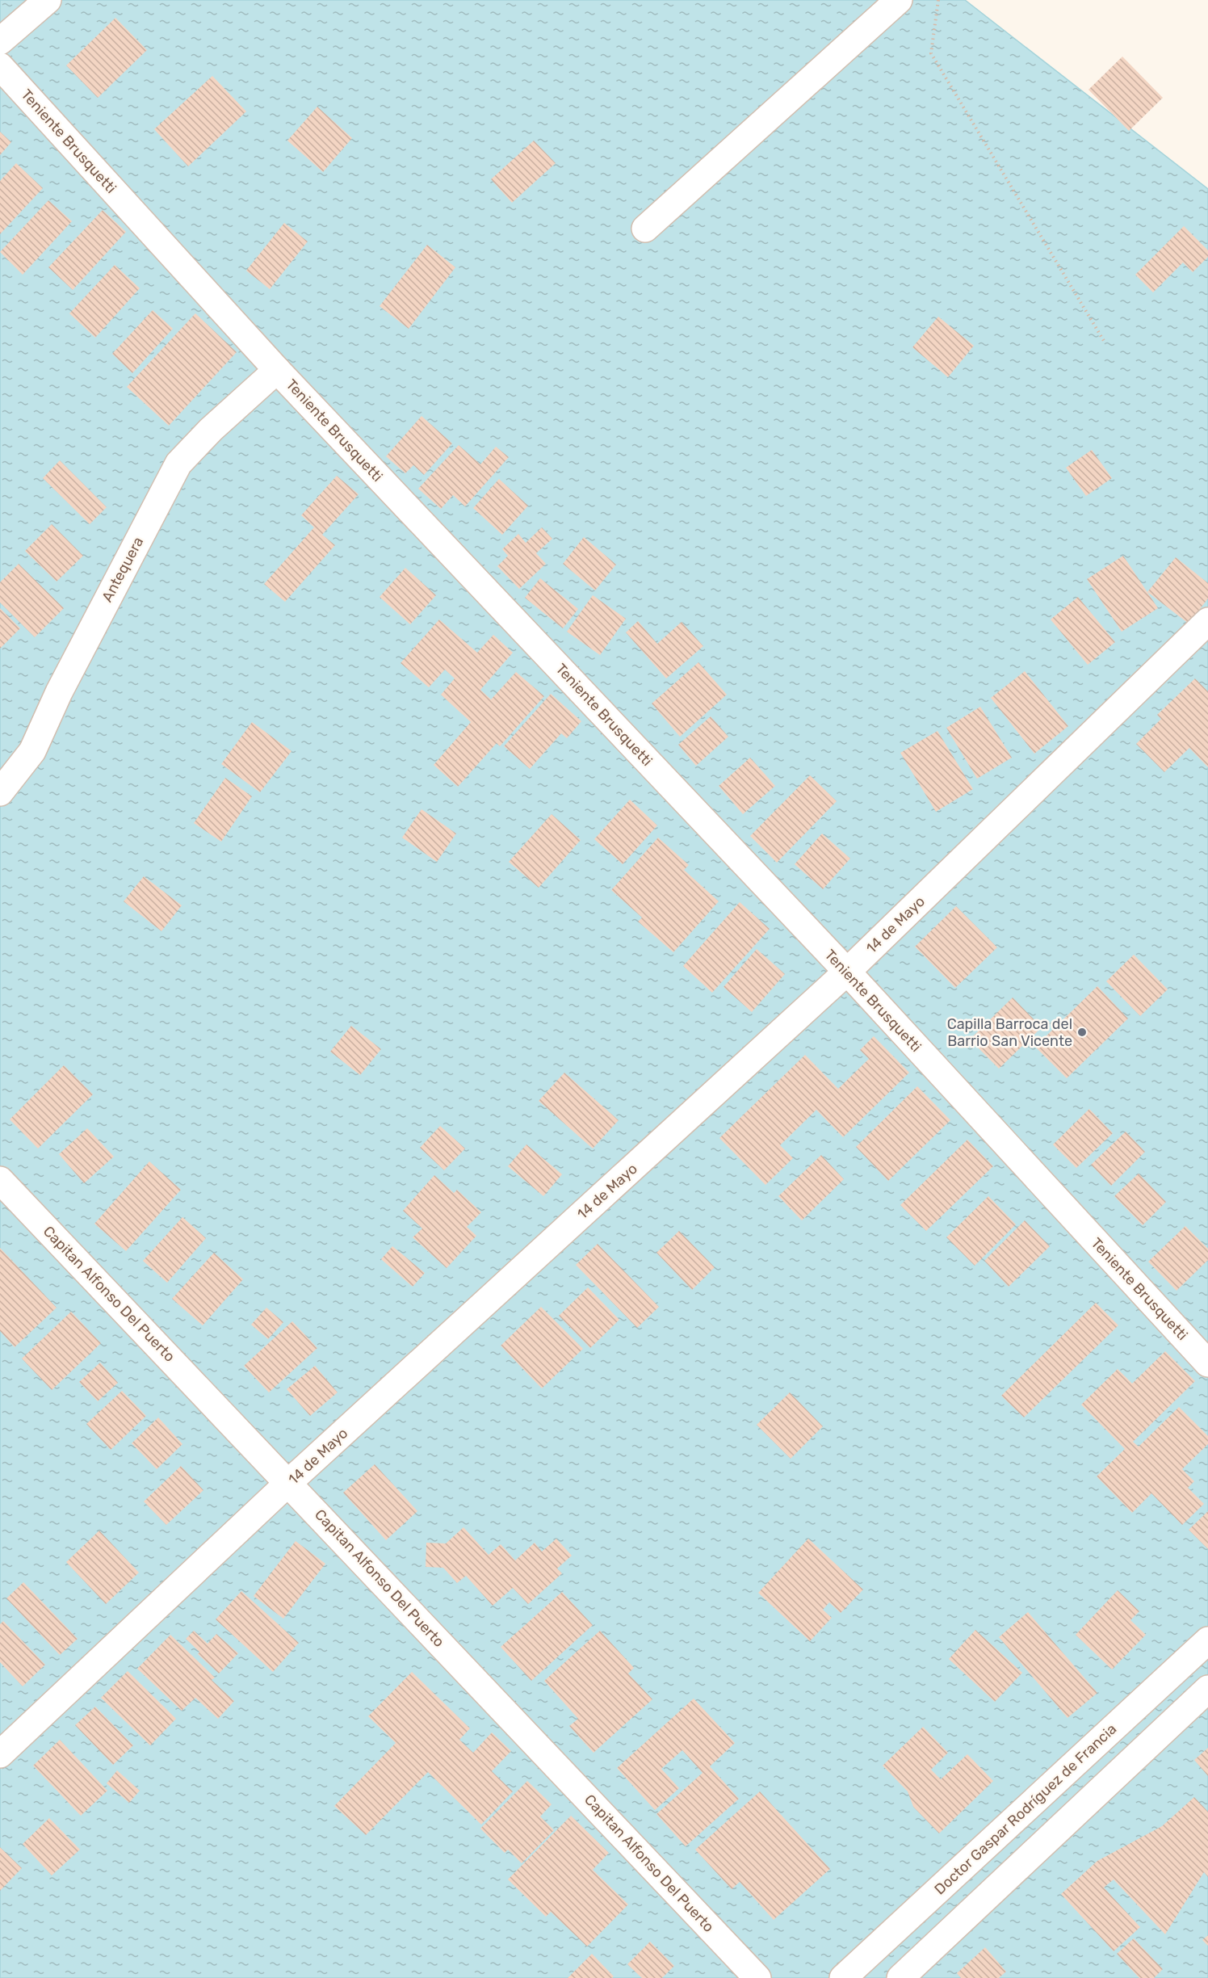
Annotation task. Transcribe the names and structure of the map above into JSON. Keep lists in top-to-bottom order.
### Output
{
  "streets": {
    "street": [
      "Teniente Brusquetti",
      "Antequera",
      "14 de Mayo",
      "Capitan Alfonso Del Puerto",
      "Doctor Gaspar Rodríguez de Francia"
    ]
  },
  "crossings": [
    ["Teniente Brusquetti", "Antequera"],
    ["Teniente Brusquetti", "14 de Mayo"],
    ["14 de Mayo", "Capitan Alfonso Del Puerto"]
  ],
  "places": ["Capilla Barroca del Barrio San Vicente"]
}
